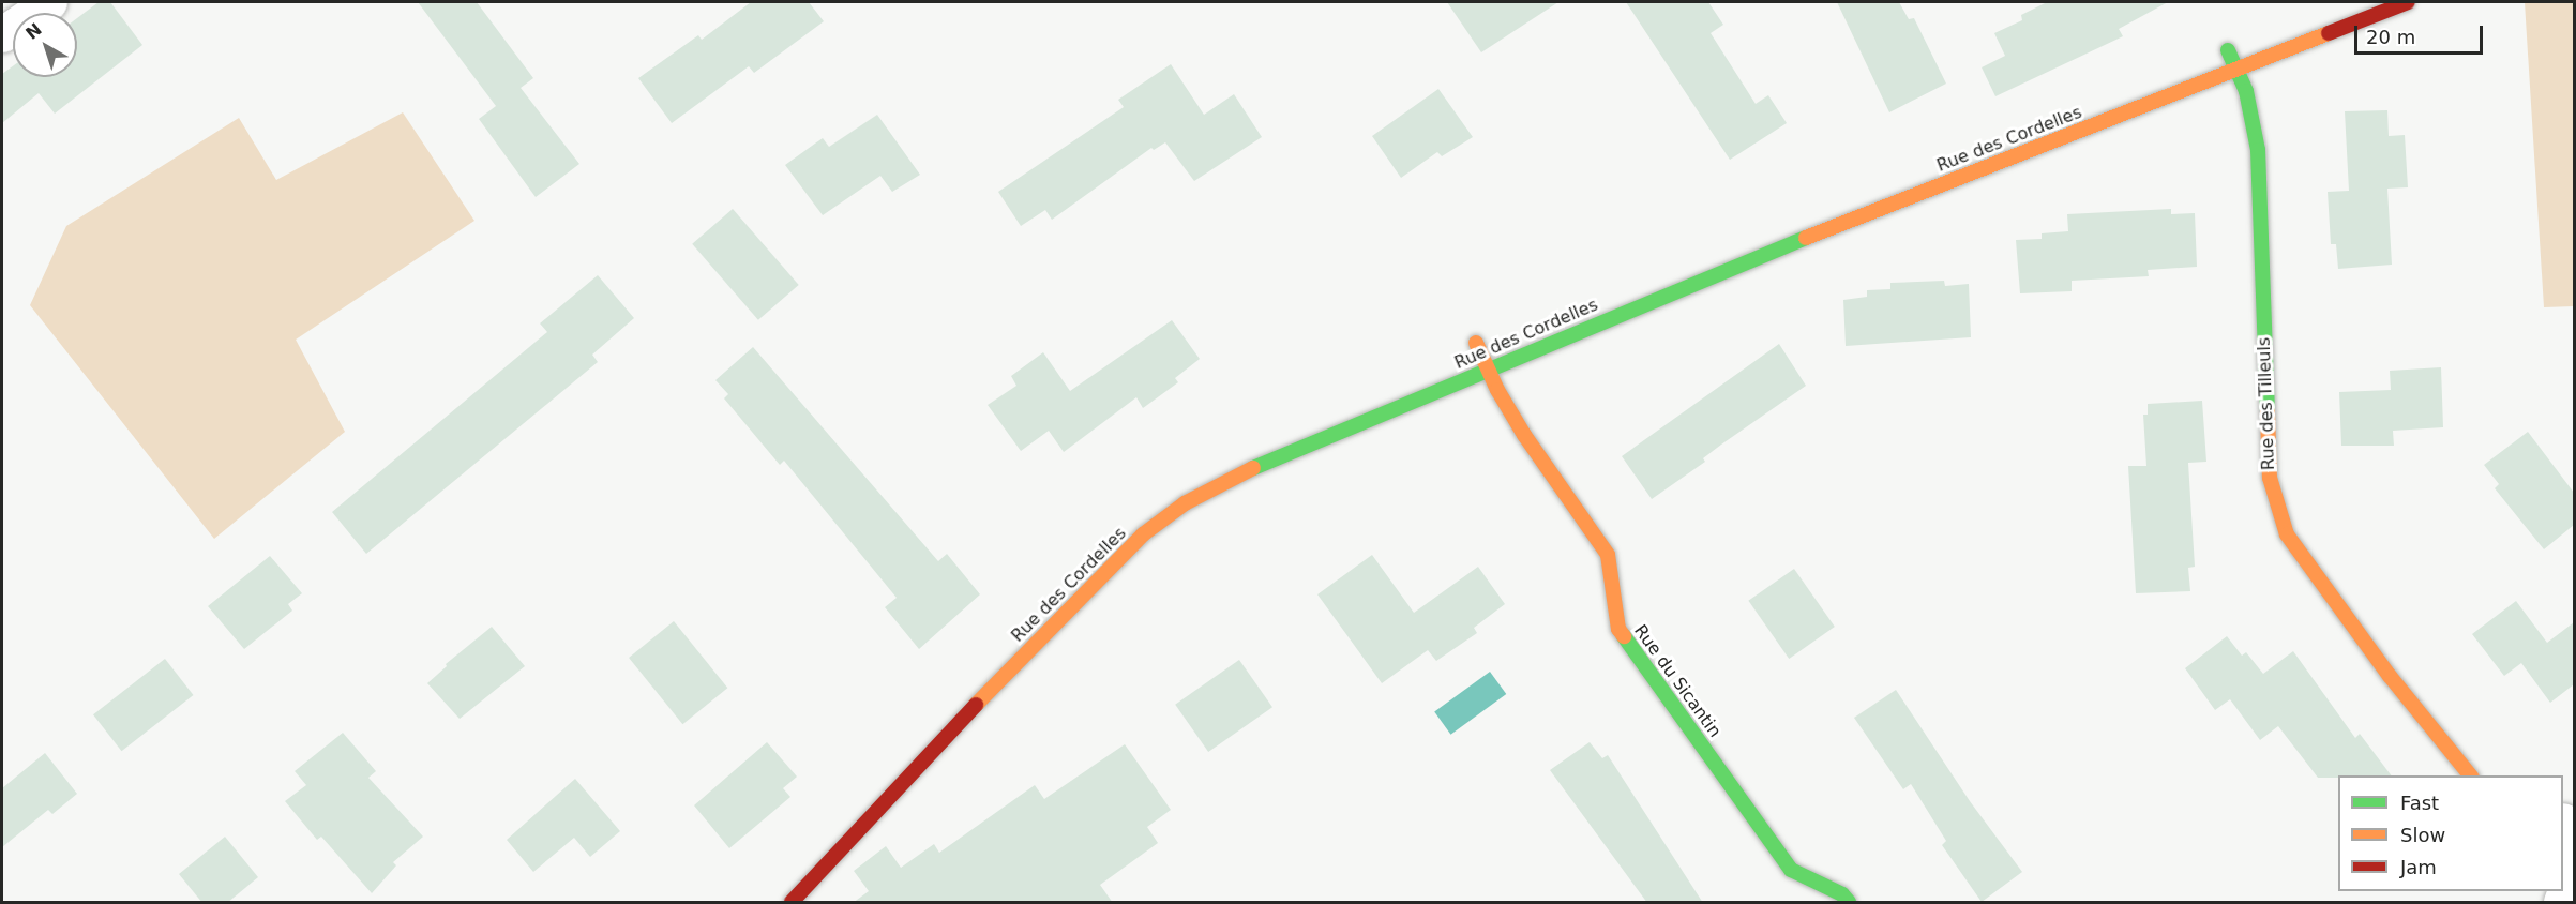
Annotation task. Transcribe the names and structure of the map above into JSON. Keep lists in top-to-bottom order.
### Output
{
  "streets": {
    "street": ["Rue des Cordelles", "Rue des Tilleuls", "Rue du Sicantin"]
  },
  "crossings": [
    ["Rue des Cordelles", "Rue des Tilleuls"],
    ["Rue des Cordelles", "Rue du Sicantin"]
  ],
  "legend": ["Fast", "Slow", "Jam"],
  "scale_bar": "20 m",
  "north": "top left"
}
